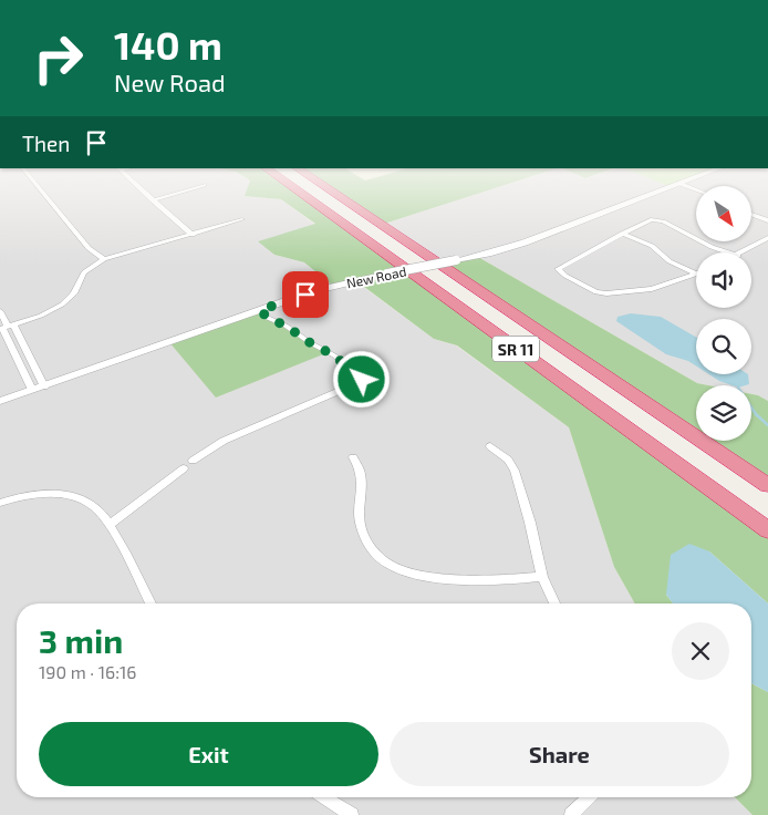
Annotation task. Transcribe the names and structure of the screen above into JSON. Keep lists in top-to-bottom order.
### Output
{
  "streets": {
    "highway": ["SR 11"],
    "street": ["New Road"]
  },
  "north": "bottom right",
  "page": {
    "turn": ["140 m", "New Road"],
    "then": "Then",
    "heading": ["3 min", "190 m · 16:16"],
    "buttons": ["Exit", "Share"]
  }
}
